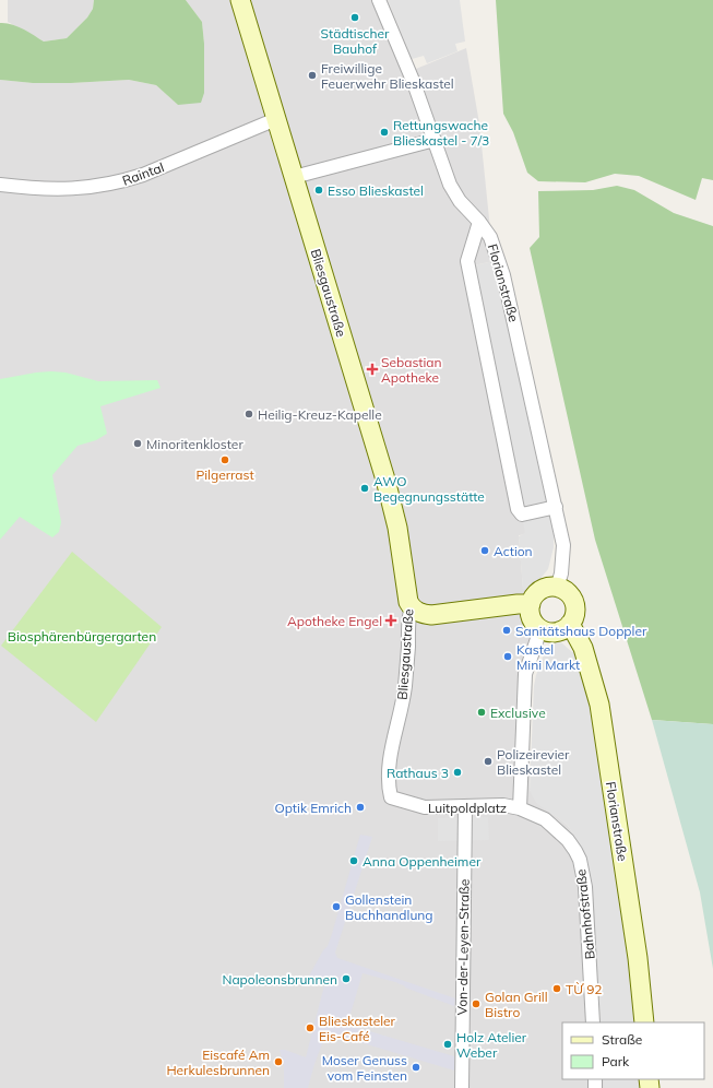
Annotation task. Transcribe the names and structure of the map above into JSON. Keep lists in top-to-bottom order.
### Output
{
  "streets": {
    "main road": ["Florianstraße", "Bliesgaustraße"],
    "street": [
      "Raintal",
      "Luitpoldplatz",
      "Bahnhofstraße",
      "Von-der-Leyen-Straße"
    ]
  },
  "crossings": [
    ["Raintal", "Bliesgaustraße"],
    ["Bliesgaustraße", "Luitpoldplatz"],
    ["Luitpoldplatz", "Bahnhofstraße"],
    ["Luitpoldplatz", "Von-der-Leyen-Straße"]
  ],
  "parks": ["Biosphärenbürgergarten"],
  "places": {
    "other": [
      "Städtischer Bauhof",
      "Freiwillige Feuerwehr Blieskastel",
      "Rettungswache Blieskastel - 7/3",
      "Esso Blieskastel",
      "Heilig-Kreuz-Kapelle",
      "Minoritenkloster",
      "Pilgerrast",
      "AWO Begegnungsstätte",
      "Action",
      "Sanitätshaus Doppler",
      "Kastel Mini Markt",
      "Exclusive",
      "Polizeirevier Blieskastel",
      "Rathaus 3",
      "Optik Emrich",
      "Anna Oppenheimer",
      "Gollenstein Buchhandlung",
      "Napoleonsbrunnen",
      "TỪ 92",
      "Golan Grill Bistro",
      "Blieskasteler Eis-Café",
      "Holz Atelier Weber",
      "Eiscafé Am Herkulesbrunnen",
      "Moser Genuss vom Feinsten"
    ],
    "health": ["Sebastian Apotheke", "Apotheke Engel"]
  },
  "legend": ["Straße", "Park"]
}
